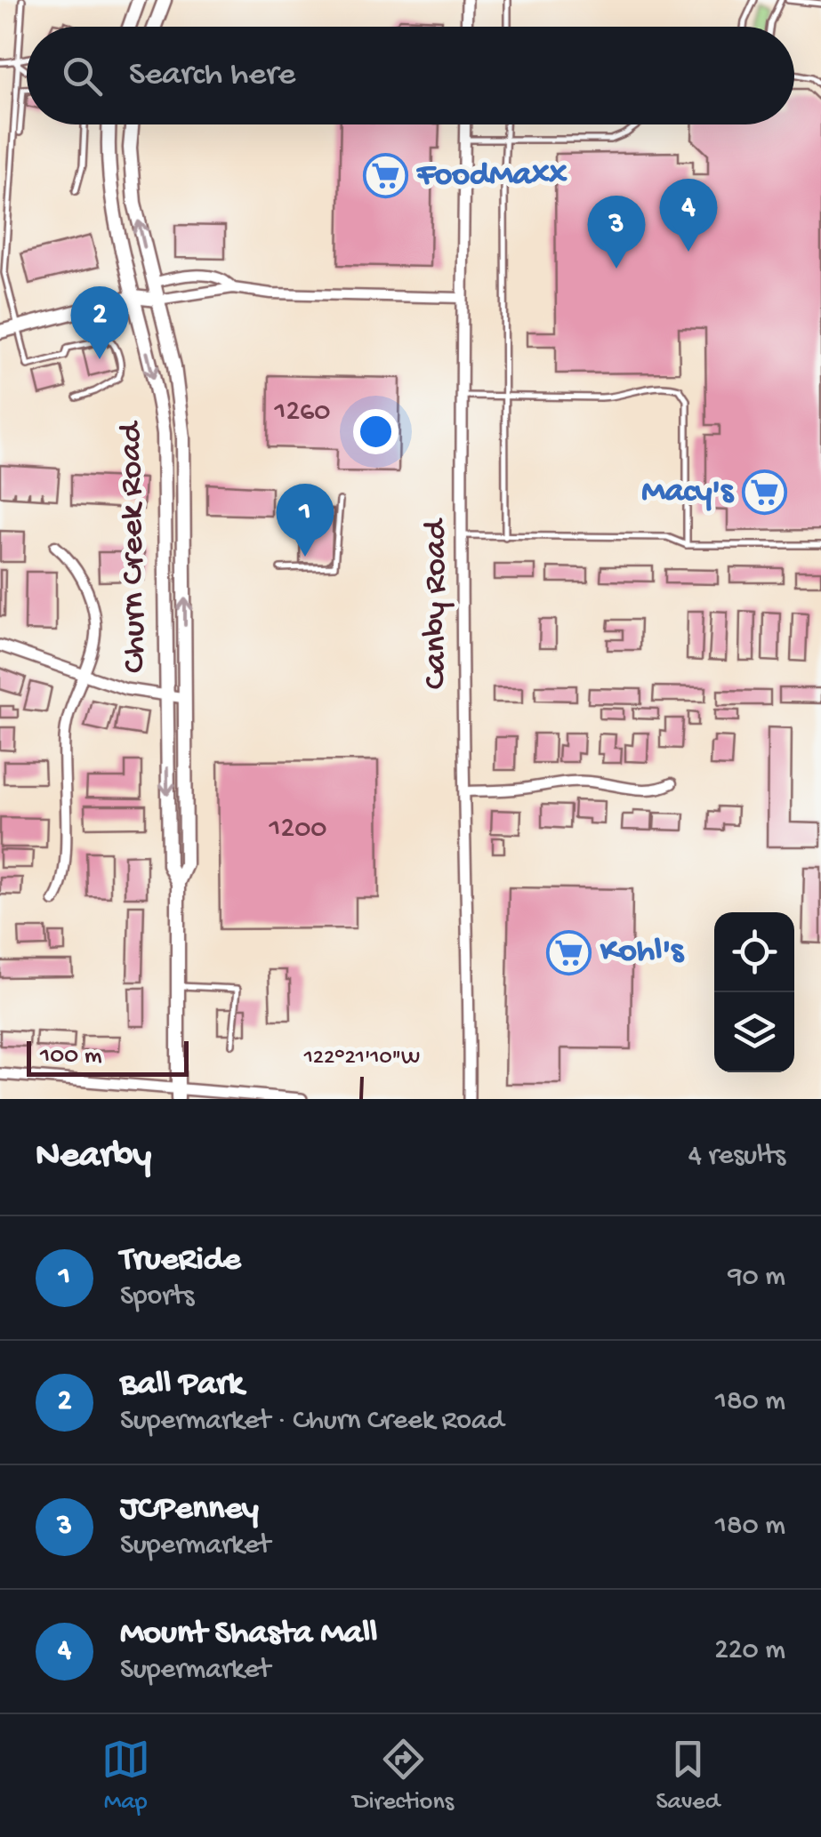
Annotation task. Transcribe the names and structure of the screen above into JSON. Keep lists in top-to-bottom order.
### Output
{
  "streets": {
    "main road": ["Churn Creek Road"],
    "street": ["Canby Road"]
  },
  "places": {
    "supermarket": ["FoodMaxx", "Macy's", "Kohl's"]
  },
  "house_numbers": ["1260", "1200"],
  "scale_bar": "100 m",
  "page": {
    "search": "Search here",
    "pins": [
      "4",
      "3",
      "2",
      "1"
    ],
    "scale": "100 m",
    "heading": ["Nearby", "4 results"],
    "list": [
      {
        "mark": "1",
        "name": "TrueRide",
        "note": "Sports",
        "value": "90 m"
      },
      {
        "mark": "2",
        "name": "Ball Park",
        "note": "Supermarket · Churn Creek Road",
        "value": "180 m"
      },
      {
        "mark": "3",
        "name": "JCPenney",
        "note": "Supermarket",
        "value": "180 m"
      },
      {
        "mark": "4",
        "name": "Mount Shasta Mall",
        "note": "Supermarket",
        "value": "220 m"
      }
    ],
    "nav": ["Map", "Directions", "Saved"]
  },
  "coordinates": ["122°21'10\"W"]
}
